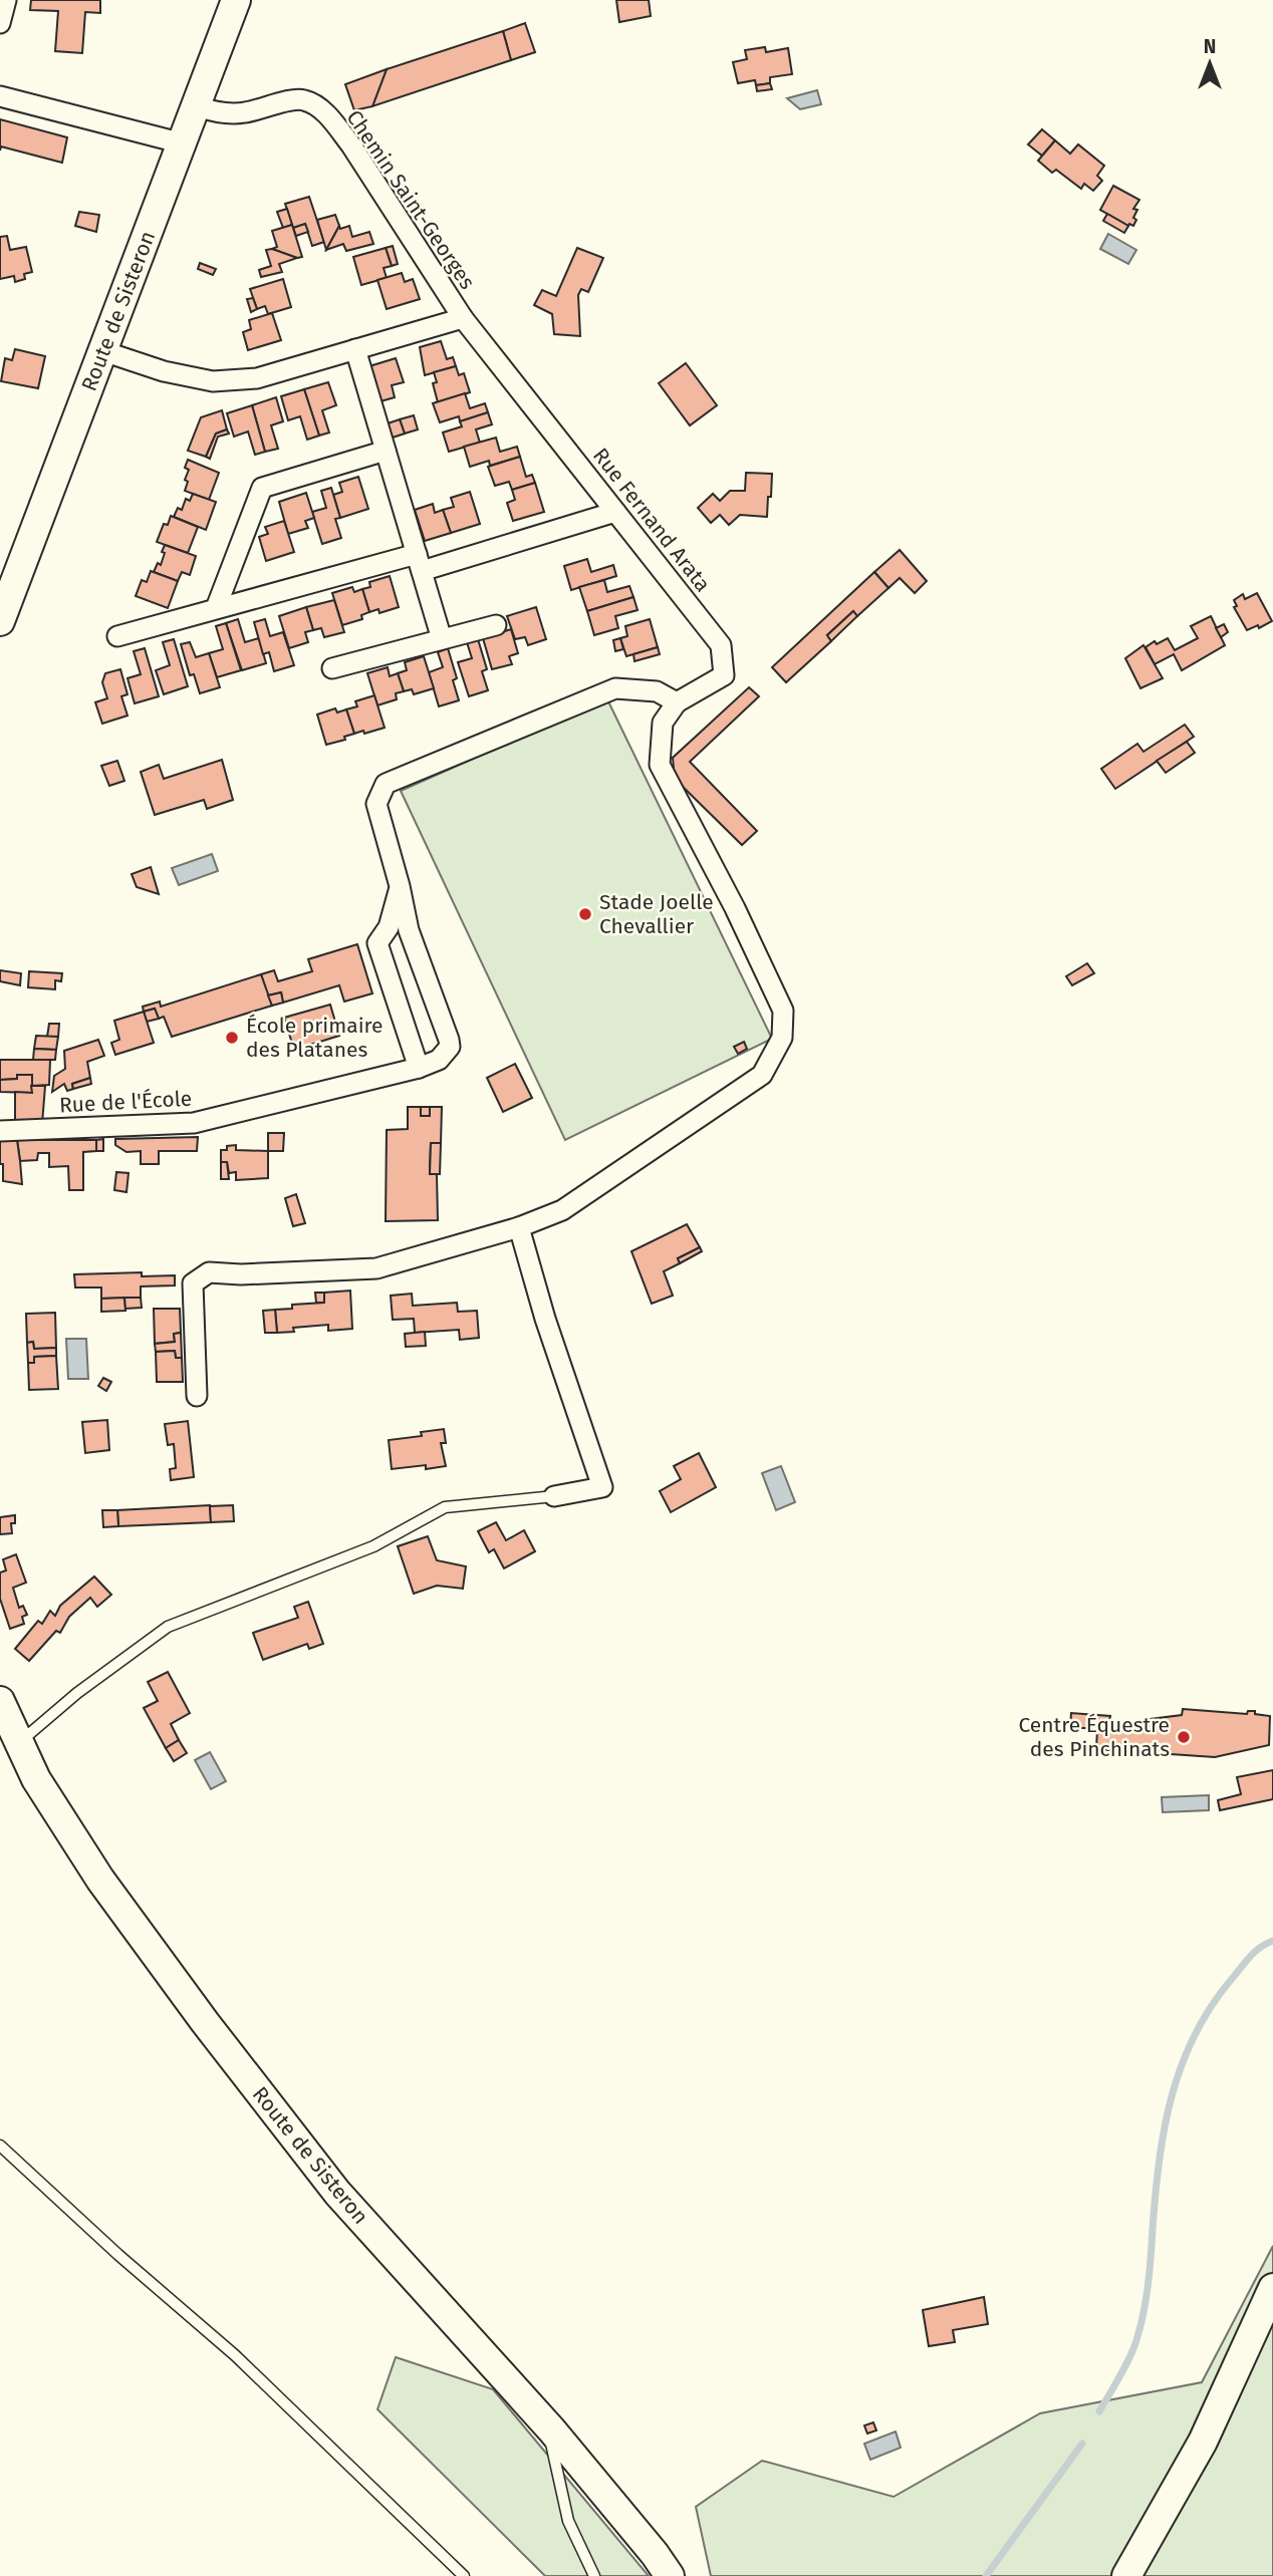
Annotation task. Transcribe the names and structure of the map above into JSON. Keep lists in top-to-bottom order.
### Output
{
  "streets": {
    "main road": ["Route de Sisteron"],
    "street": ["Chemin Saint-Georges", "Rue Fernand Arata", "Rue de l'École"]
  },
  "crossings": [
    ["Chemin Saint-Georges", "Route de Sisteron"],
    ["Chemin Saint-Georges", "Rue Fernand Arata"]
  ],
  "places": ["Stade Joelle Chevallier", "École primaire des Platanes", "Centre Équestre des Pinchinats"],
  "north": "top"
}
